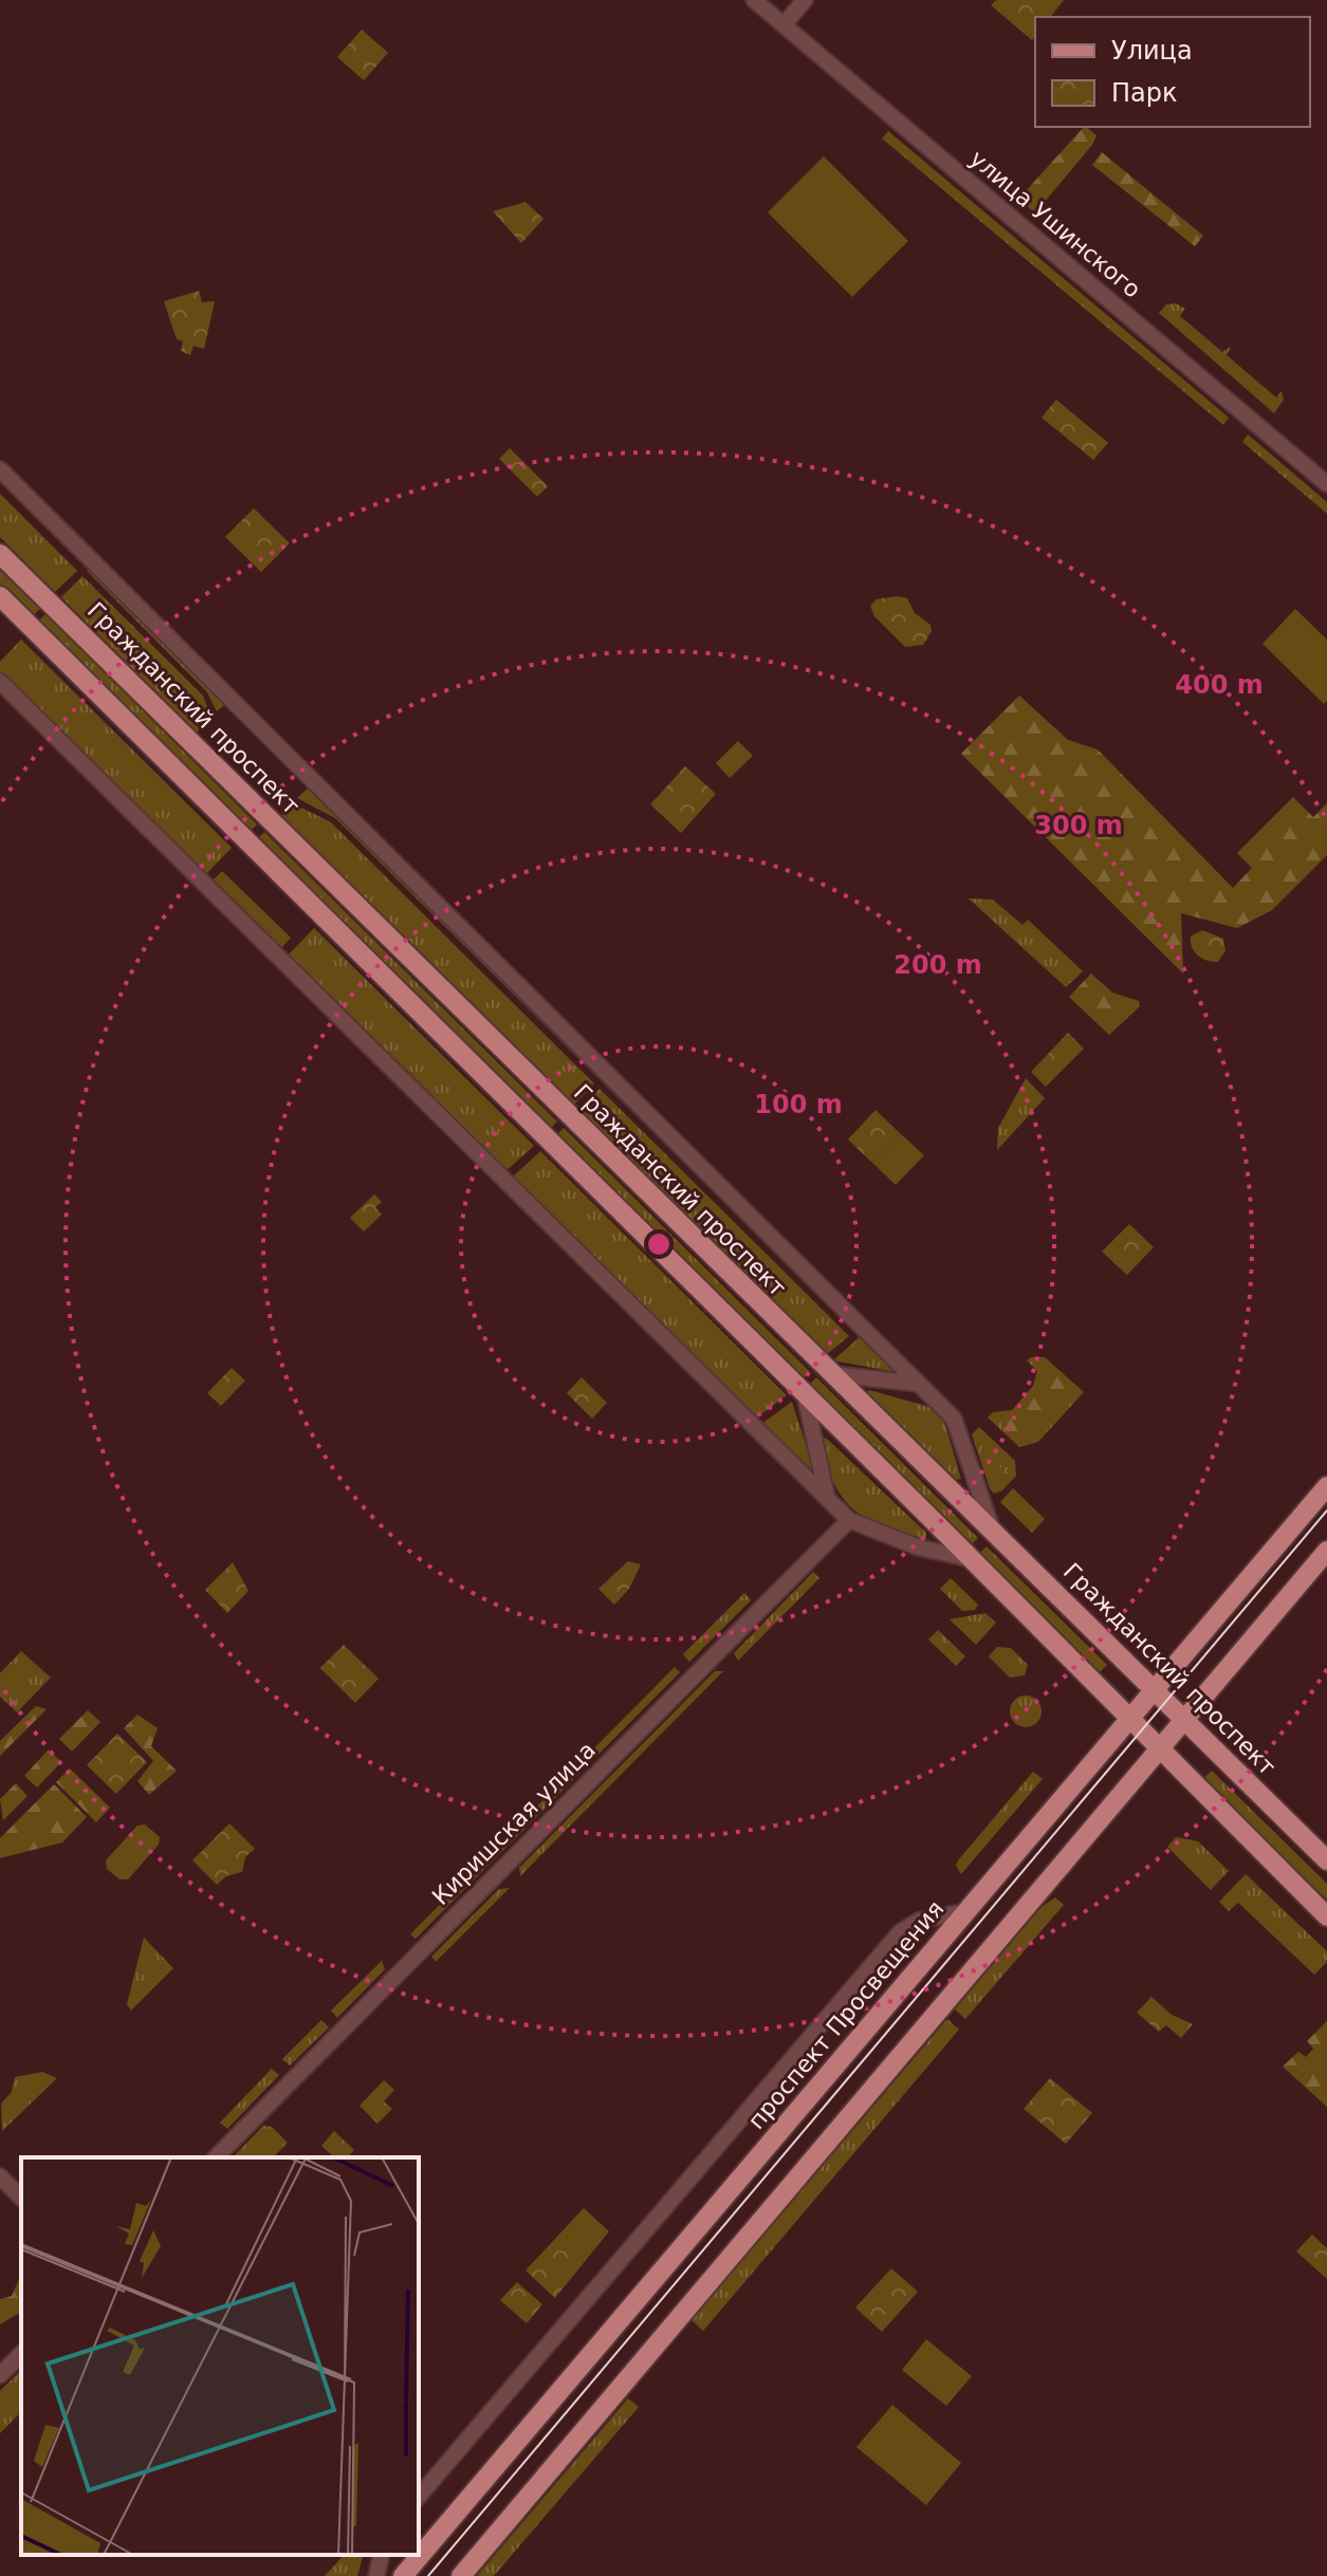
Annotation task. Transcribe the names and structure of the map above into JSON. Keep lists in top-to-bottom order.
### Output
{
  "streets": {
    "main road": ["Гражданский проспект", "проспект Просвещения"],
    "street": ["улица Ушинского", "Киришская улица"]
  },
  "crossings": [
    ["Гражданский проспект", "проспект Просвещения"]
  ],
  "legend": ["Улица", "Парк"],
  "rings": [
    "400 m",
    "300 m",
    "200 m",
    "100 m"
  ]
}
